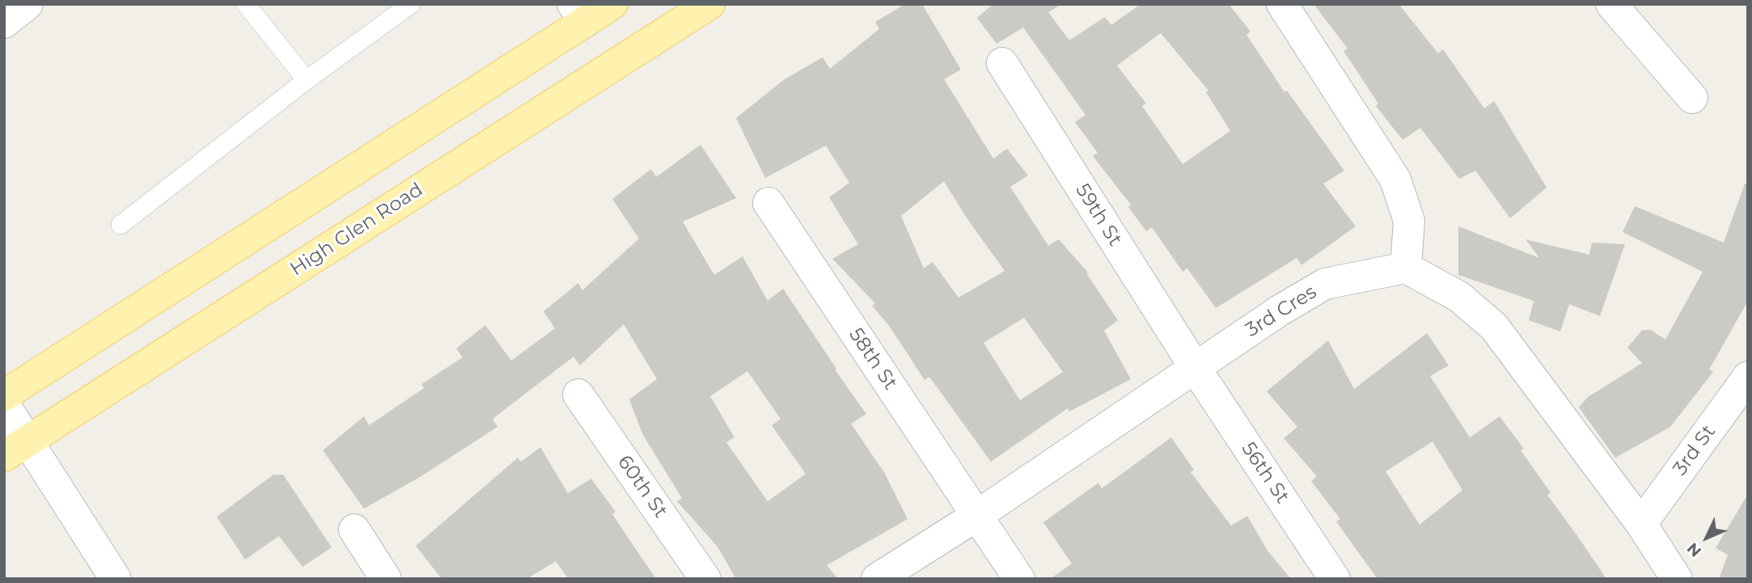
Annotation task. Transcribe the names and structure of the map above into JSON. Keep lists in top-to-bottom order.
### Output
{
  "streets": {
    "main road": ["High Glen Road"],
    "street": [
      "59th St",
      "3rd Cres",
      "58th St",
      "3rd St",
      "56th St",
      "60th St"
    ]
  },
  "crossings": [
    ["59th St", "3rd Cres"],
    ["59th St", "56th St"],
    ["3rd Cres", "58th St"],
    ["3rd Cres", "56th St"]
  ],
  "north": "bottom left"
}
